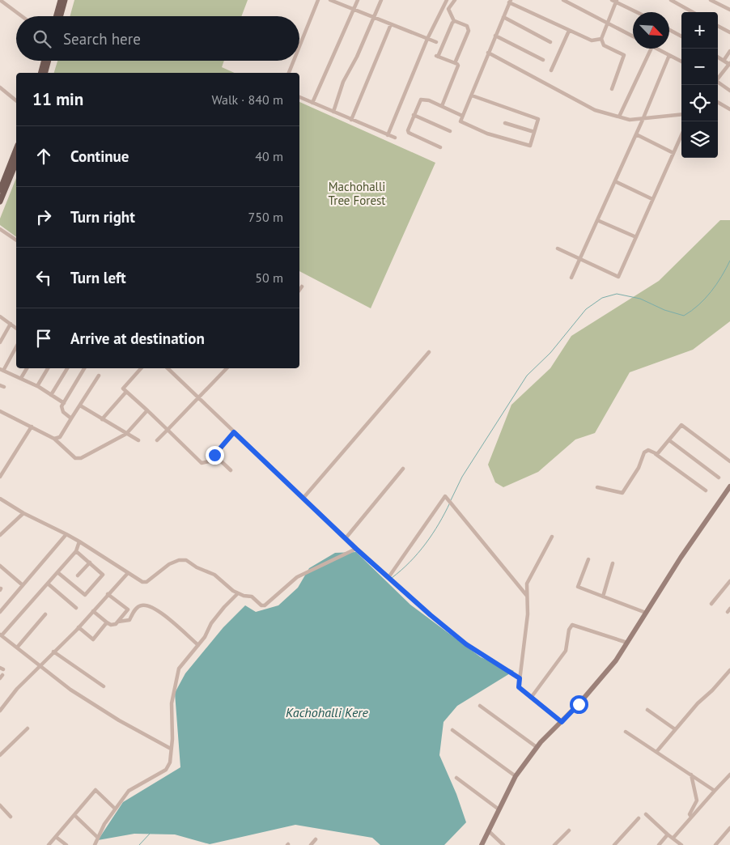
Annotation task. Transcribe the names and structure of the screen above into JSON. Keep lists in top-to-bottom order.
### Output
{
  "water": ["Kachohalli Kere"],
  "parks": ["Machohalli Tree Forest"],
  "north": "bottom right",
  "page": {
    "map_buttons": ["+", "−"],
    "search": "Search here",
    "heading": ["11 min", "Walk · 840 m"],
    "list": [
      ["Continue", "40 m"],
      ["Turn right", "750 m"],
      ["Turn left", "50 m"],
      "Arrive at destination"
    ]
  }
}
